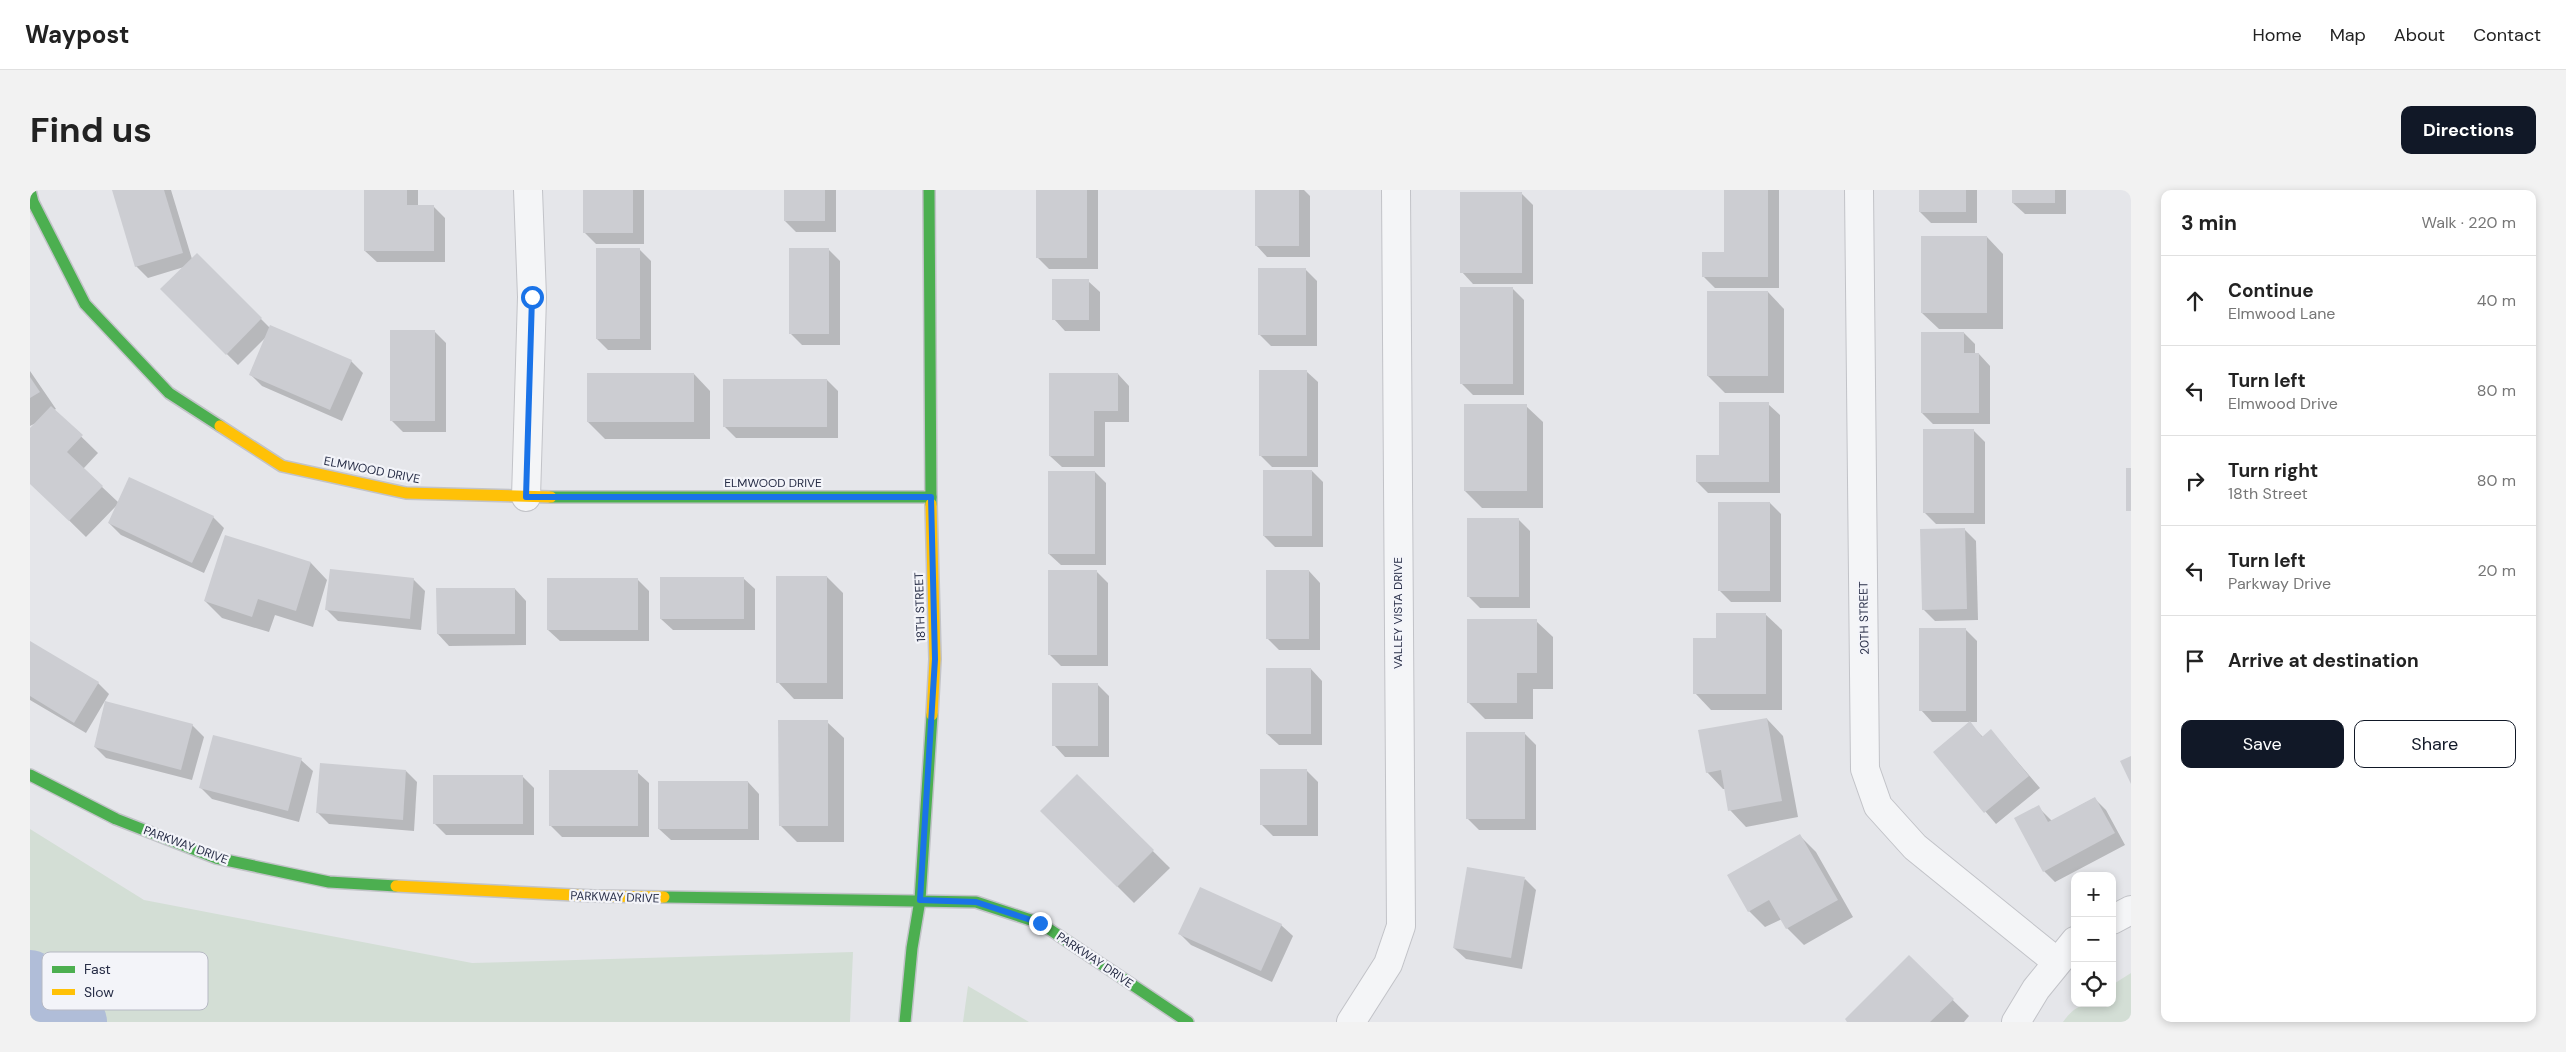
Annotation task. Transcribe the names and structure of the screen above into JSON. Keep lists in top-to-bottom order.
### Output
{
  "streets": {
    "street": [
      "ELMWOOD DRIVE",
      "18TH STREET",
      "VALLEY VISTA DRIVE",
      "20TH STREET",
      "PARKWAY DRIVE"
    ]
  },
  "crossings": [
    ["ELMWOOD DRIVE", "18TH STREET"],
    ["18TH STREET", "PARKWAY DRIVE"]
  ],
  "legend": ["Fast", "Slow"],
  "page": {
    "header": "Waypost",
    "nav": [
      "Home",
      "Map",
      "About",
      "Contact"
    ],
    "buttons": [
      "Directions",
      ["Save", "Share"]
    ],
    "title": "Find us",
    "heading": ["3 min", "Walk · 220 m"],
    "list": [
      ["Continue", "Elmwood Lane", "40 m"],
      ["Turn left", "Elmwood Drive", "80 m"],
      ["Turn right", "18th Street", "80 m"],
      ["Turn left", "Parkway Drive", "20 m"],
      "Arrive at destination"
    ],
    "map_buttons": ["+", "−"]
  }
}
